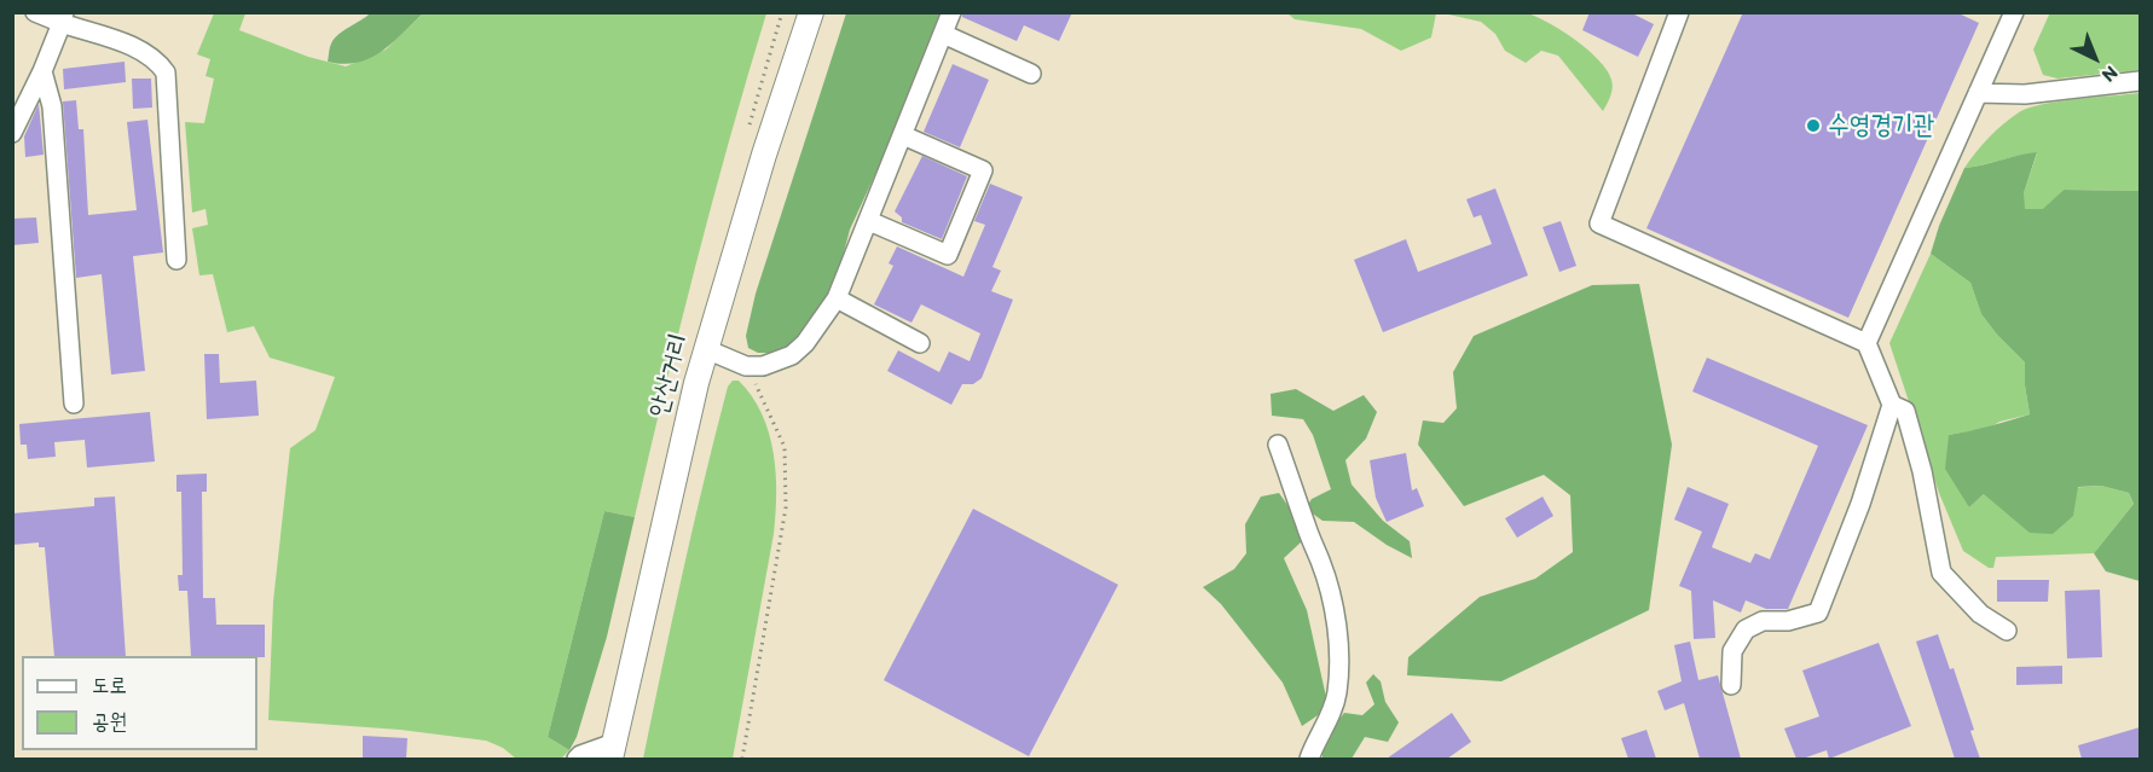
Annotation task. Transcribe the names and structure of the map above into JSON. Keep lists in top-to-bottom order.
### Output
{
  "streets": {
    "main road": ["안산거리"]
  },
  "places": ["수영경기관"],
  "legend": ["도로", "공원"],
  "north": "bottom right"
}
